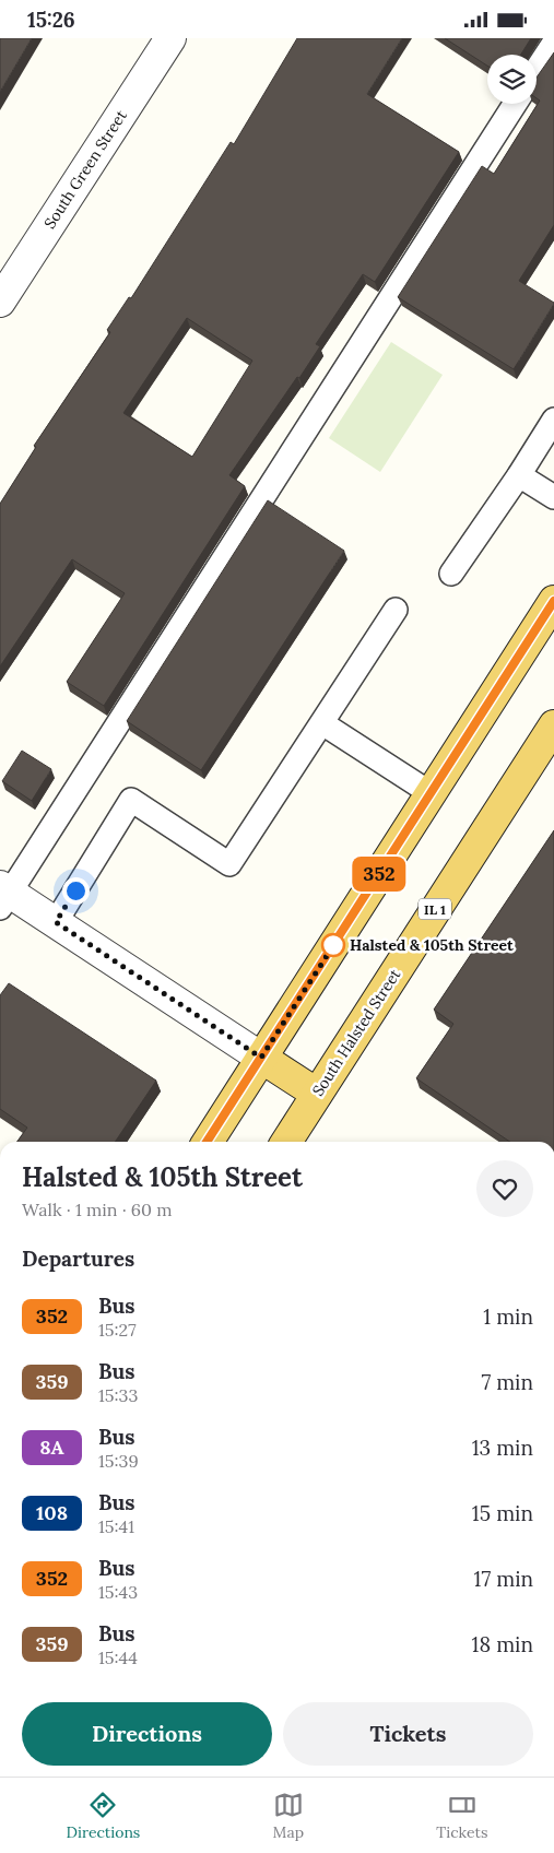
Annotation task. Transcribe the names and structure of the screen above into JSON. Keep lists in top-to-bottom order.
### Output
{
  "streets": {
    "main road": ["IL 1", "South Halsted Street"],
    "street": ["South Green Street"]
  },
  "places": ["Halsted & 105th Street"],
  "lines": ["bus line 352"],
  "page": {
    "status": "15:26",
    "on_map": "352",
    "heading": [
      ["Halsted & 105th Street", "Walk · 1 min · 60 m"],
      "Departures"
    ],
    "list": [
      {
        "mark": "352",
        "name": "Bus",
        "note": "15:27",
        "value": "1 min"
      },
      {
        "mark": "359",
        "name": "Bus",
        "note": "15:33",
        "value": "7 min"
      },
      {
        "mark": "8A",
        "name": "Bus",
        "note": "15:39",
        "value": "13 min"
      },
      {
        "mark": "108",
        "name": "Bus",
        "note": "15:41",
        "value": "15 min"
      },
      {
        "mark": "352",
        "name": "Bus",
        "note": "15:43",
        "value": "17 min"
      },
      {
        "mark": "359",
        "name": "Bus",
        "note": "15:44",
        "value": "18 min"
      }
    ],
    "buttons": ["Directions", "Tickets"],
    "tabs": ["Directions", "Map", "Tickets"]
  }
}
